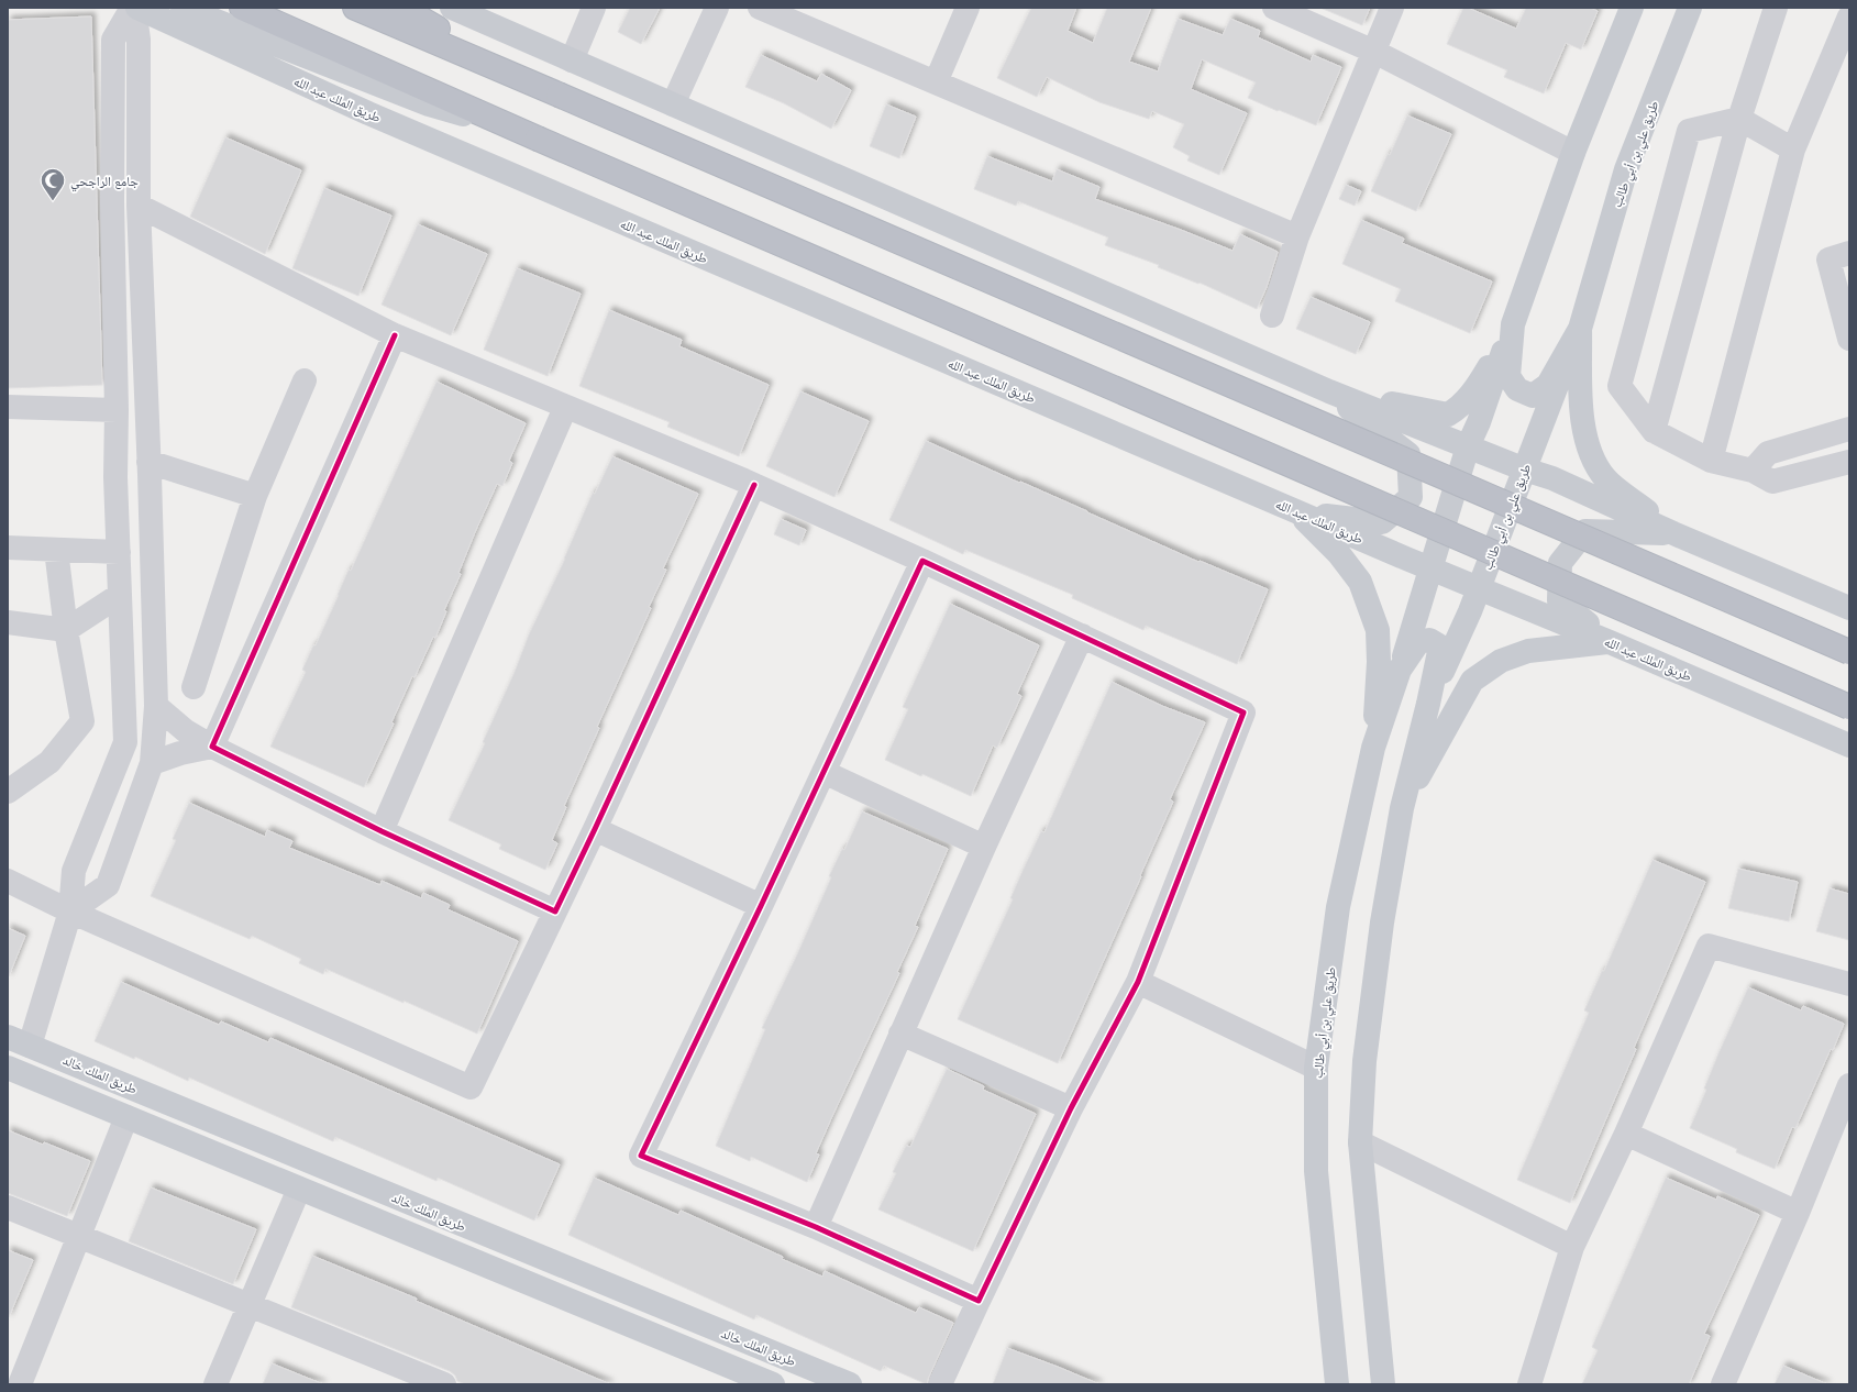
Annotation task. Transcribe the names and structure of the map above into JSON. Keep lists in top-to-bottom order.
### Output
{
  "streets": {
    "main road": ["طريق الملك عبد الله", "طريق علي بن أبي طالب", "طريق الملك خالد"]
  },
  "crossings": [
    ["طريق الملك عبد الله", "طريق علي بن أبي طالب"]
  ],
  "places": {
    "mosque": ["جامع الراجحي"]
  }
}
